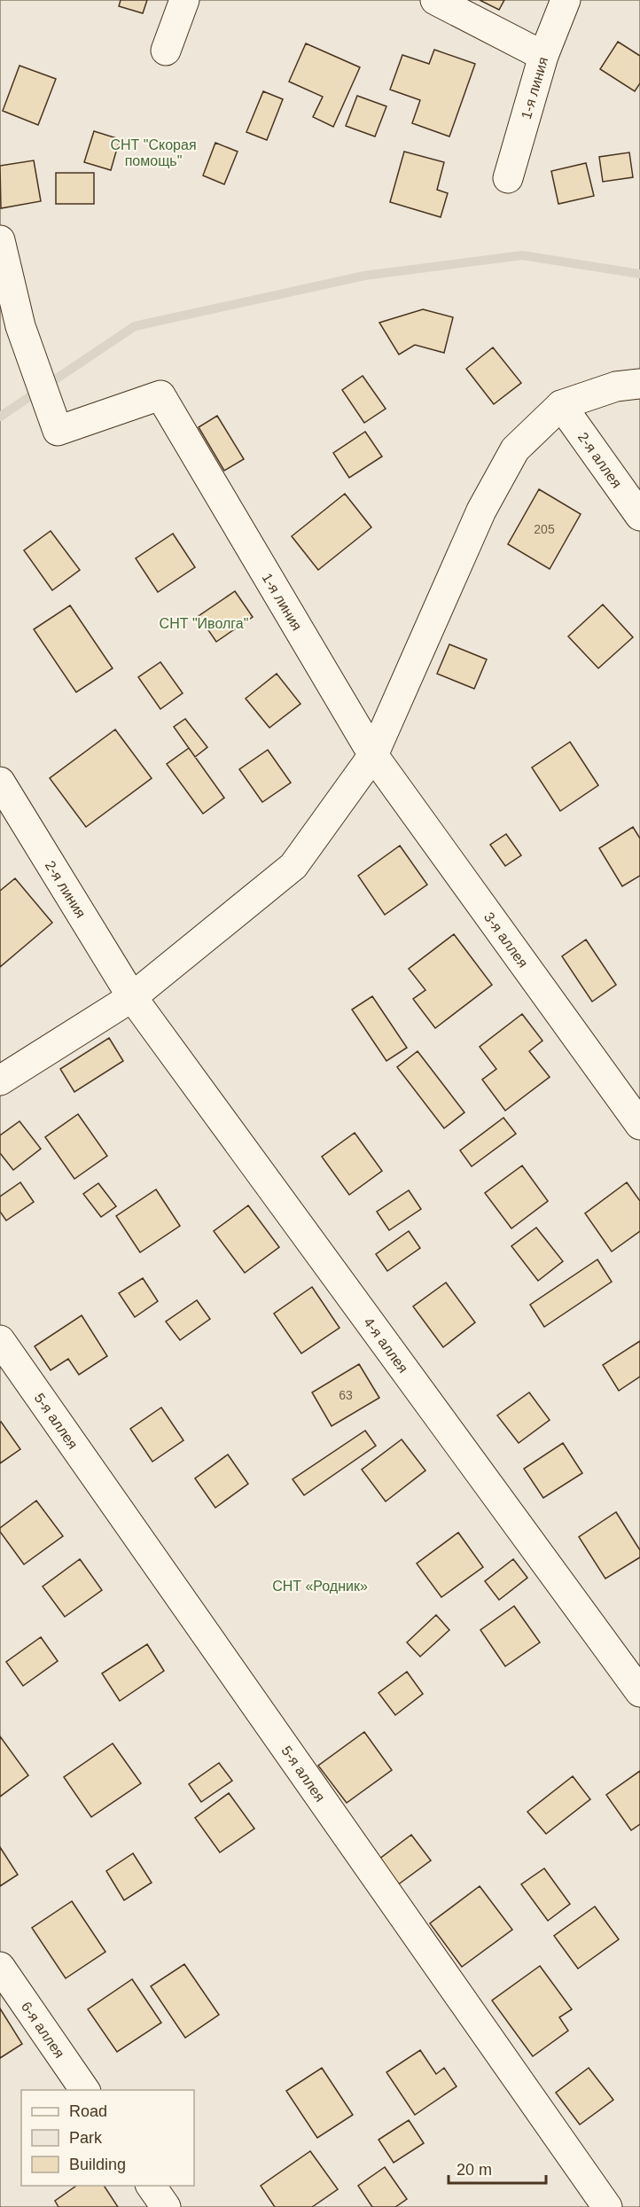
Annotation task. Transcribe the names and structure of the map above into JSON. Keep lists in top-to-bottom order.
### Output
{
  "streets": {
    "street": [
      "1-я линия",
      "2-я аллея",
      "2-я линия",
      "3-я аллея",
      "4-я аллея",
      "5-я аллея",
      "6-я аллея"
    ]
  },
  "crossings": [
    ["1-я линия", "3-я аллея"],
    ["2-я линия", "4-я аллея"]
  ],
  "parks": ["СНТ \"Скорая помощь\"", "СНТ \"Иволга\"", "СНТ «Родник»"],
  "house_numbers": ["205", "63"],
  "legend": ["Road", "Park", "Building"],
  "scale_bar": "20 m"
}
